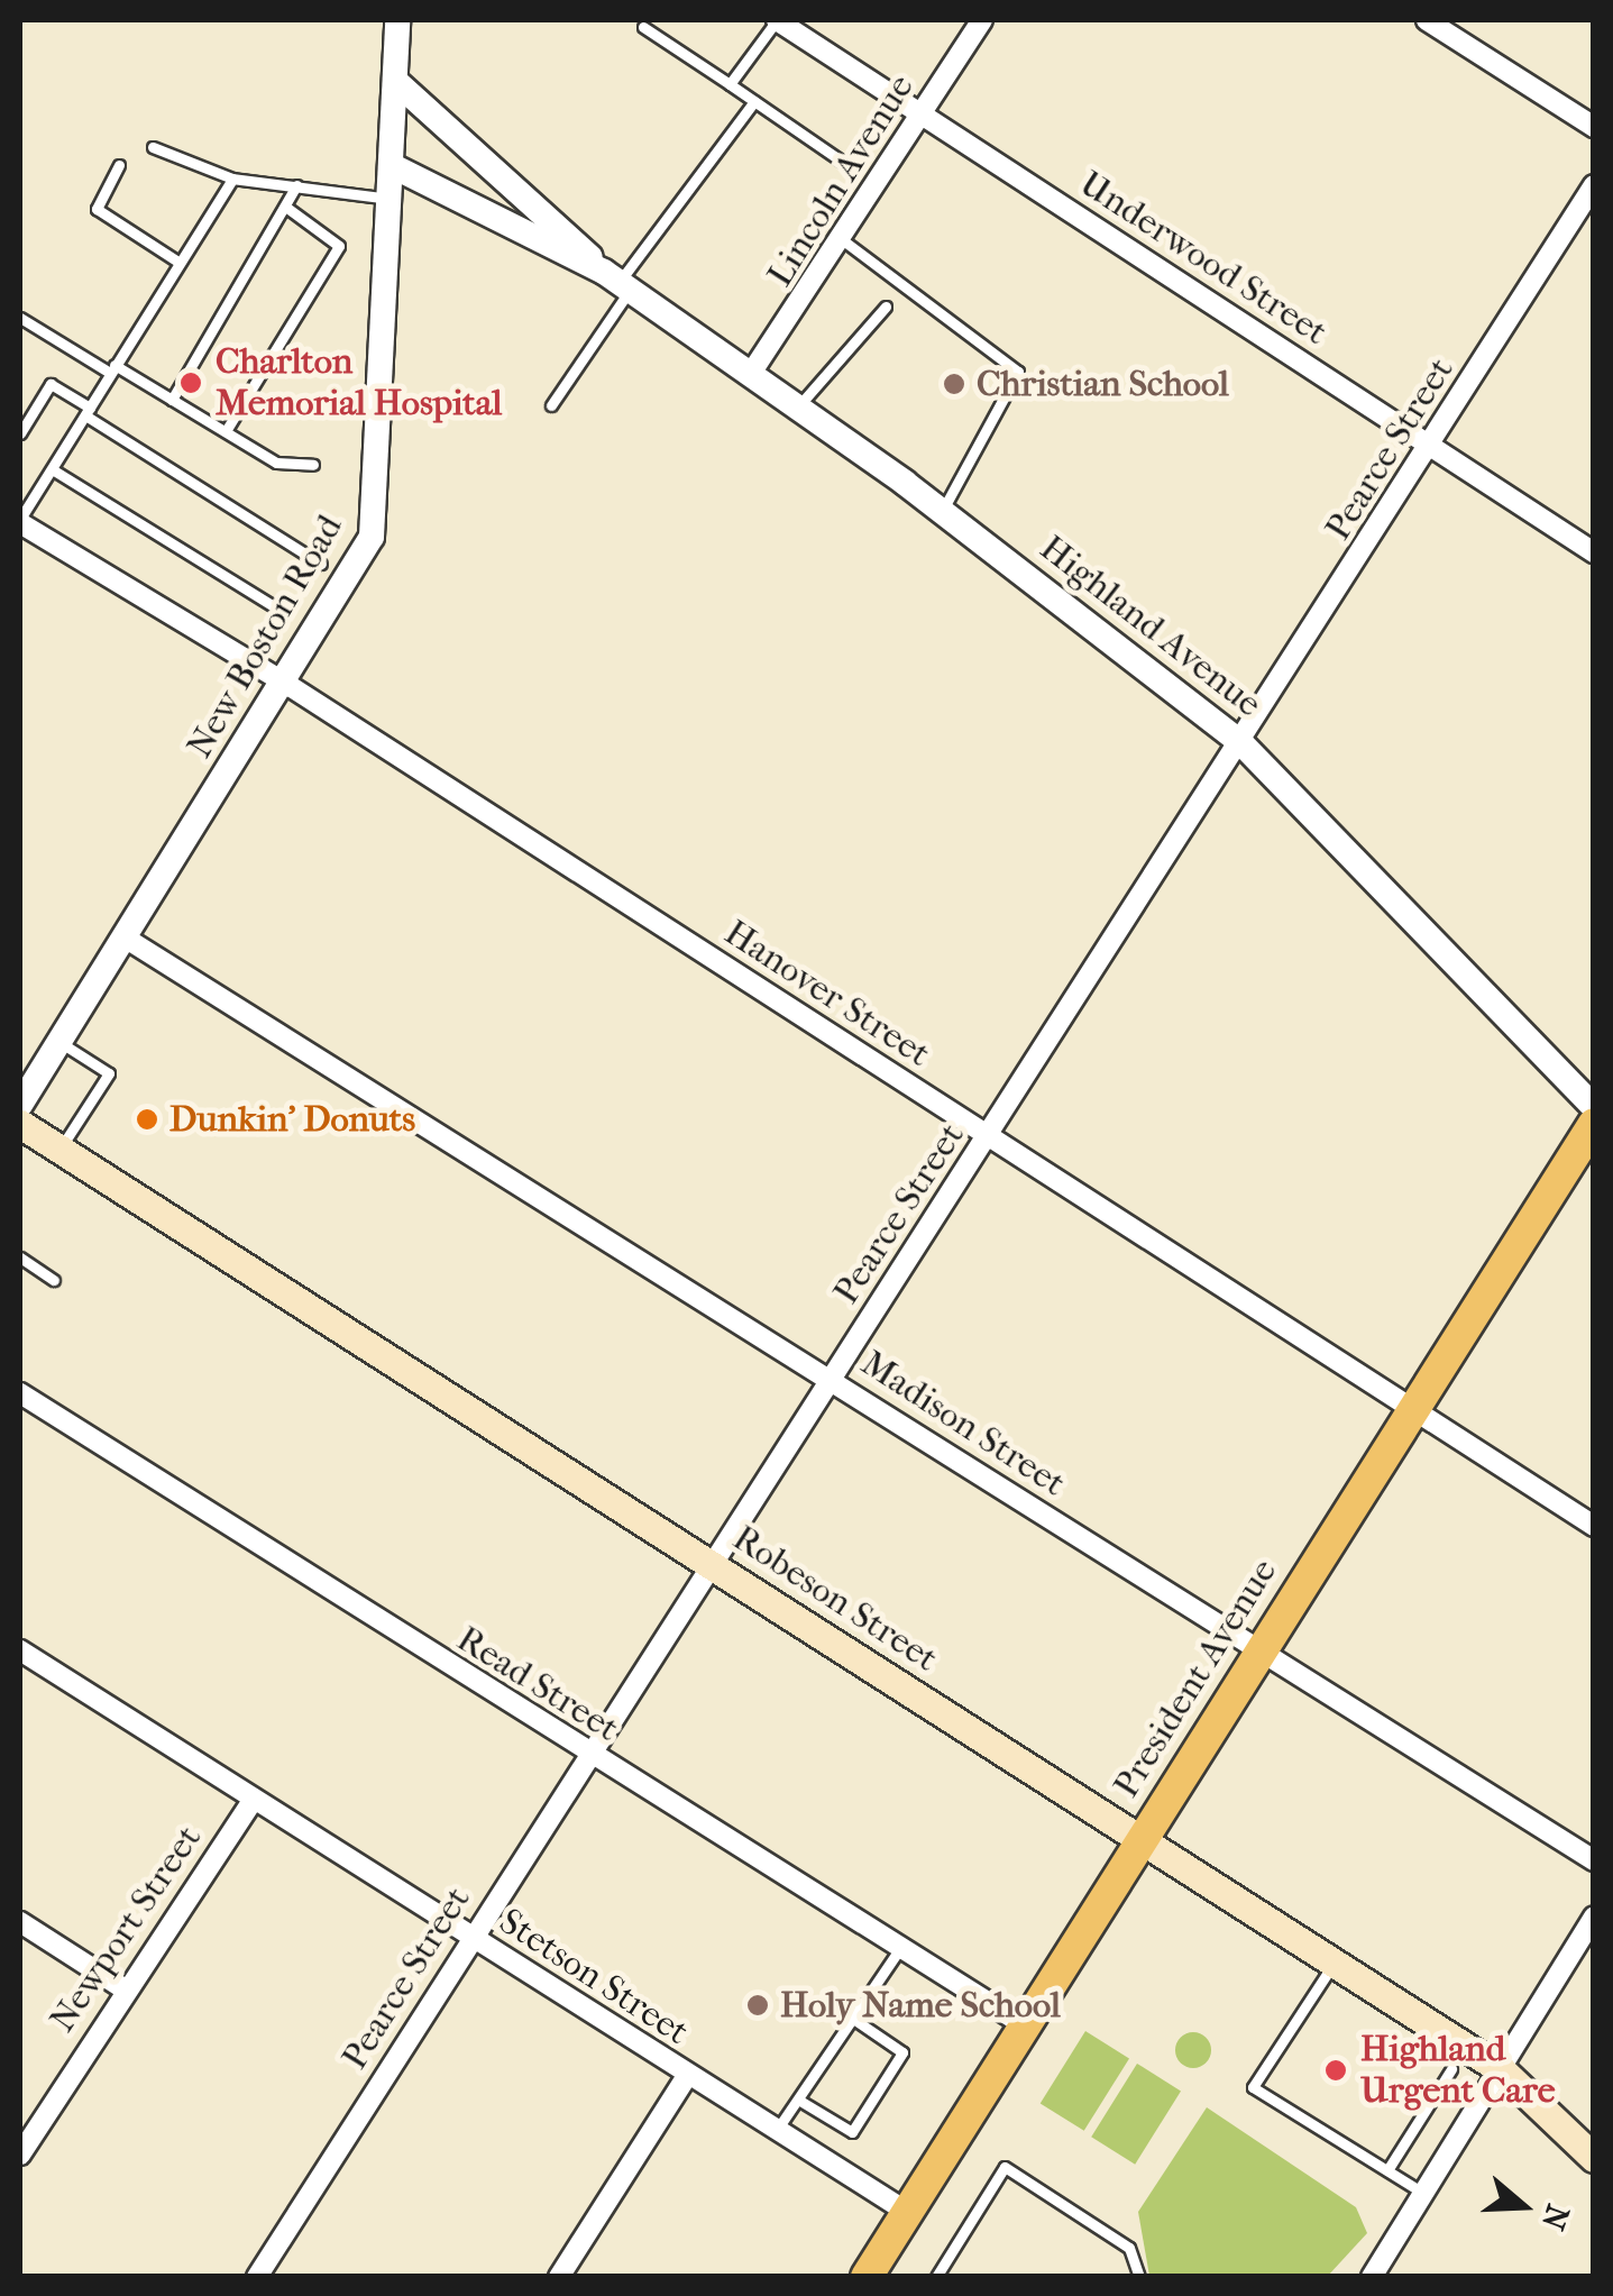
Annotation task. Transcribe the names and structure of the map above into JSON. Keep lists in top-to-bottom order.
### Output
{
  "streets": {
    "main road": ["Robeson Street", "President Avenue"],
    "street": [
      "Lincoln Avenue",
      "Underwood Street",
      "Pearce Street",
      "Highland Avenue",
      "New Boston Road",
      "Hanover Street",
      "Madison Street",
      "Read Street",
      "Newport Street",
      "Stetson Street"
    ]
  },
  "crossings": [
    ["Lincoln Avenue", "Underwood Street"],
    ["Lincoln Avenue", "Highland Avenue"],
    ["Underwood Street", "Pearce Street"],
    ["Pearce Street", "Highland Avenue"],
    ["Pearce Street", "Hanover Street"],
    ["Pearce Street", "Madison Street"],
    ["Pearce Street", "Robeson Street"],
    ["Pearce Street", "Read Street"],
    ["Pearce Street", "Stetson Street"],
    ["Highland Avenue", "New Boston Road"],
    ["New Boston Road", "Hanover Street"],
    ["New Boston Road", "Madison Street"],
    ["Hanover Street", "President Avenue"],
    ["Madison Street", "President Avenue"],
    ["Robeson Street", "President Avenue"],
    ["President Avenue", "Read Street"],
    ["President Avenue", "Stetson Street"],
    ["Newport Street", "Stetson Street"]
  ],
  "places": [
    "Charlton Memorial Hospital",
    "Christian School",
    "Dunkin' Donuts",
    "Holy Name School",
    "Highland Urgent Care"
  ],
  "north": "right"
}
